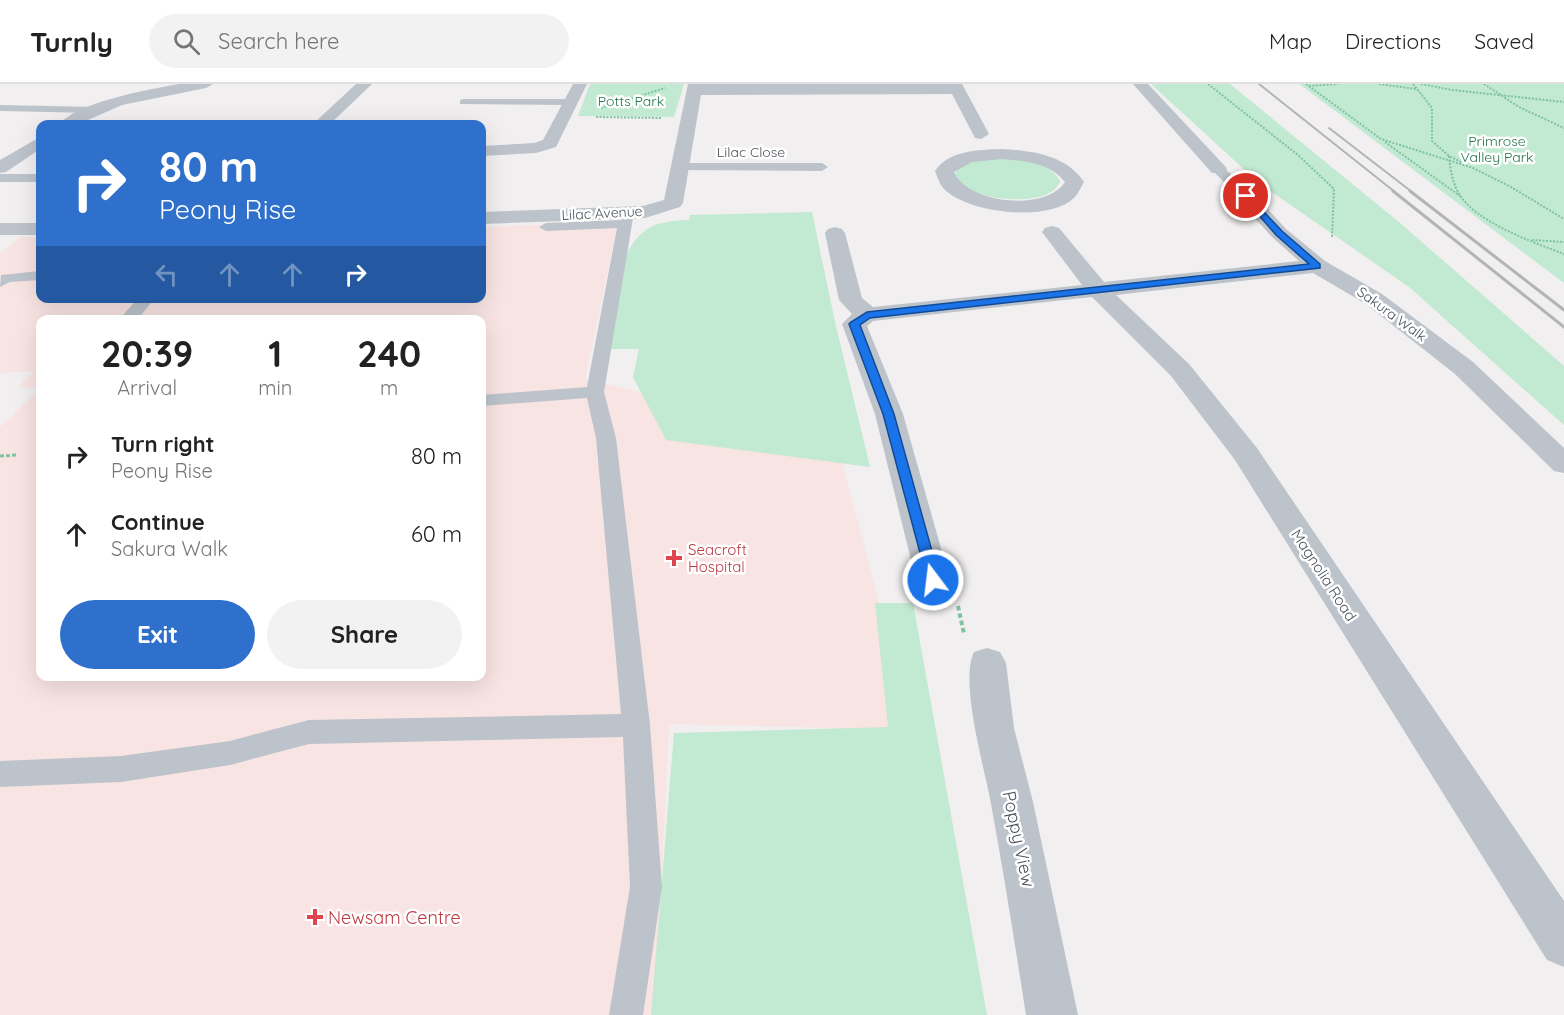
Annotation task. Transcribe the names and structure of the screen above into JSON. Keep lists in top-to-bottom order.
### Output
{
  "streets": {
    "street": [
      "Lilac Avenue",
      "Sakura Walk",
      "Magnolia Road",
      "Poppy View"
    ],
    "lane": ["Lilac Close"]
  },
  "crossings": [
    ["Lilac Close", "Lilac Avenue"]
  ],
  "parks": ["Potts Park", "Primrose Valley Park"],
  "places": {
    "health": ["Seacroft Hospital", "Newsam Centre"]
  },
  "page": {
    "header": "Turnly",
    "search": "Search here",
    "nav": ["Map", "Directions", "Saved"],
    "turn": ["80 m", "Peony Rise"],
    "eta": [
      "20:39",
      "Arrival",
      "1",
      "min",
      "240",
      "m"
    ],
    "list": [
      {
        "name": "Turn right",
        "note": "Peony Rise",
        "value": "80 m"
      },
      {
        "name": "Continue",
        "note": "Sakura Walk",
        "value": "60 m"
      }
    ],
    "buttons": ["Exit", "Share"]
  }
}
